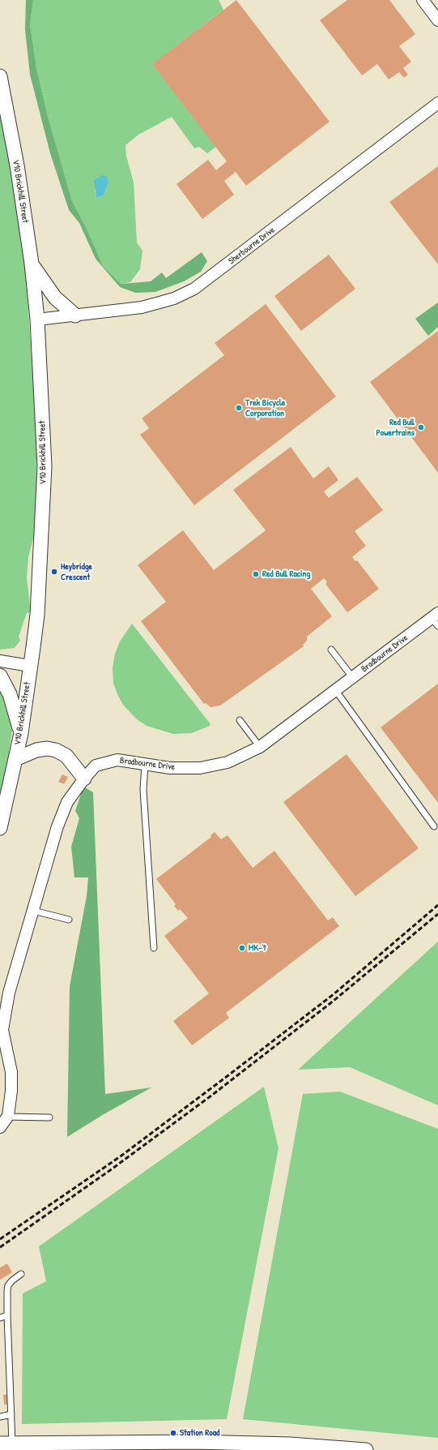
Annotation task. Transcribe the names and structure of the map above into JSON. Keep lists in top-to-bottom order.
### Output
{
  "streets": {
    "street": ["V10 Brickhill Street", "Sherbourne Drive", "Bradbourne Drive"]
  },
  "crossings": [
    ["V10 Brickhill Street", "Sherbourne Drive"]
  ],
  "places": [
    "Trek Bicycle Corporation",
    "Red Bull Powertrains",
    "Heybridge Crescent",
    "Red Bull Racing",
    "MK-7",
    "Station Road"
  ]
}
